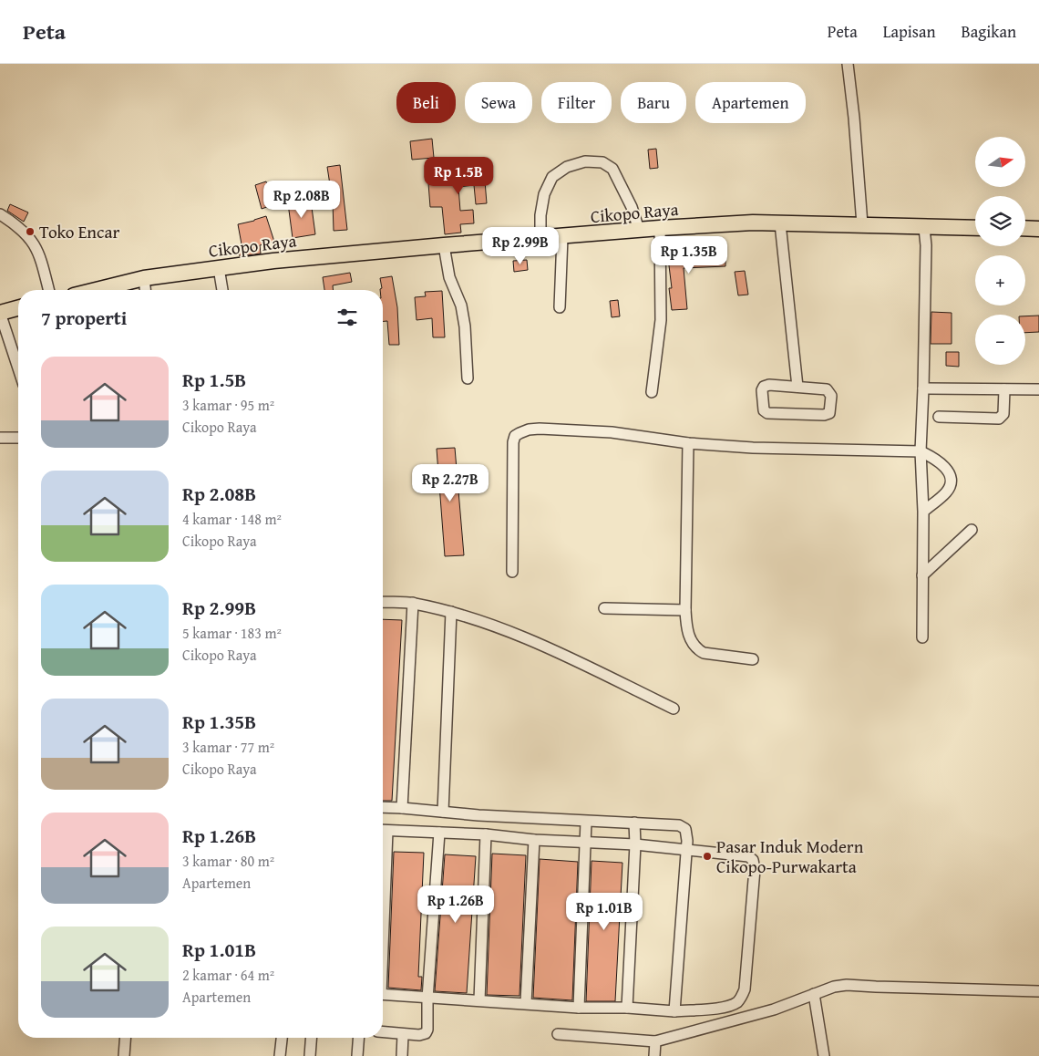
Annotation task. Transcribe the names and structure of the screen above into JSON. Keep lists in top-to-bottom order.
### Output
{
  "streets": {
    "highway": ["Cikopo Raya"]
  },
  "places": ["Toko Encar", "Pasar Induk Modern Cikopo-Purwakarta"],
  "north": "right",
  "page": {
    "header": "Peta",
    "nav": ["Peta", "Lapisan", "Bagikan"],
    "chip": [
      "Beli",
      "Sewa",
      "Filter",
      "Baru",
      "Apartemen"
    ],
    "map_buttons": ["+", "−"],
    "price": [
      "Rp 1.5B",
      "Rp 2.08B",
      "Rp 2.99B",
      "Rp 1.35B",
      "Rp 2.27B",
      "Rp 1.26B",
      "Rp 1.01B"
    ],
    "heading": "7 properti",
    "list": [
      {
        "name": "Rp 1.5B",
        "note": "3 kamar · 95 m² · Cikopo Raya"
      },
      {
        "name": "Rp 2.08B",
        "note": "4 kamar · 148 m² · Cikopo Raya"
      },
      {
        "name": "Rp 2.99B",
        "note": "5 kamar · 183 m² · Cikopo Raya"
      },
      {
        "name": "Rp 1.35B",
        "note": "3 kamar · 77 m² · Cikopo Raya"
      },
      {
        "name": "Rp 1.26B",
        "note": "3 kamar · 80 m² · Apartemen"
      },
      {
        "name": "Rp 1.01B",
        "note": "2 kamar · 64 m² · Apartemen"
      }
    ]
  }
}
